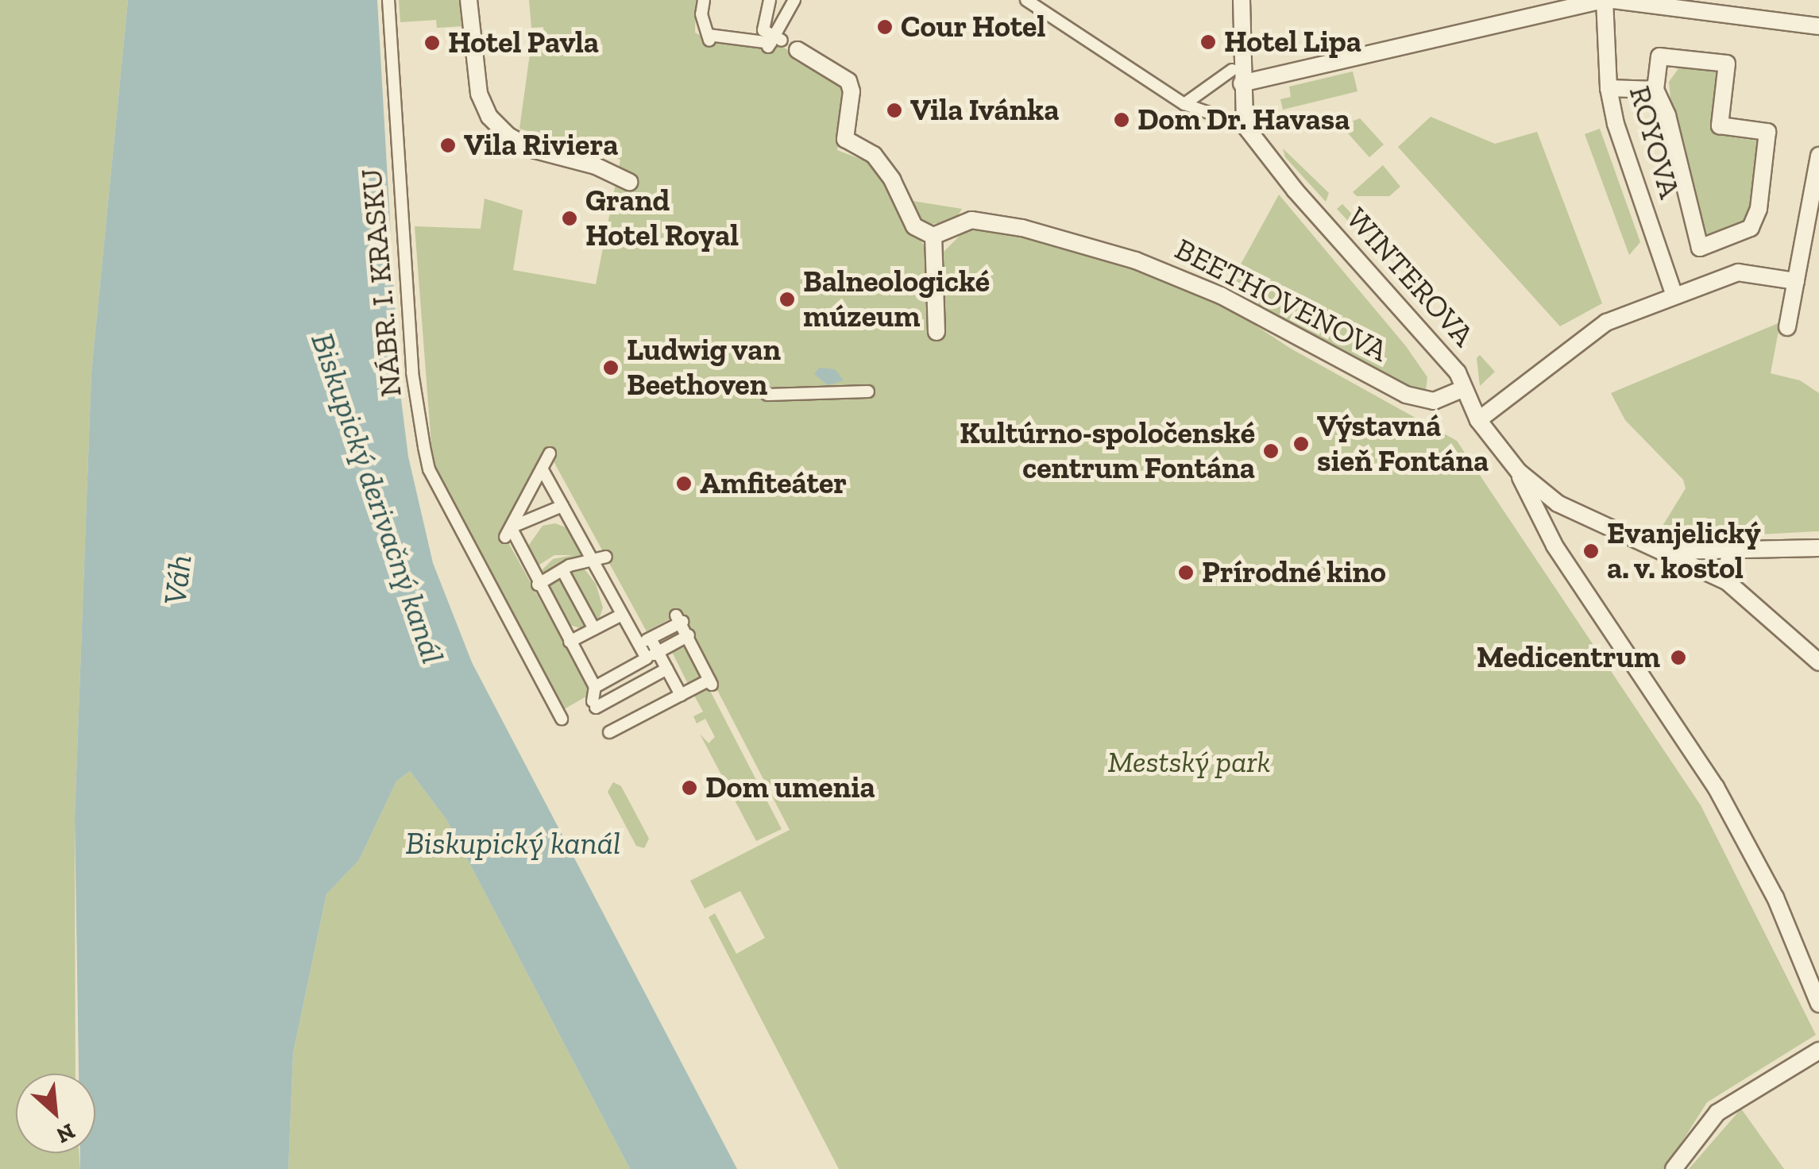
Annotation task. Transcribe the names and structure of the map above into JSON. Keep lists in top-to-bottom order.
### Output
{
  "streets": {
    "street": [
      "ROYOVA",
      "WINTEROVA",
      "NÁBR. I. KRASKU",
      "BEETHOVENOVA"
    ]
  },
  "crossings": [
    ["WINTEROVA", "BEETHOVENOVA"]
  ],
  "water": ["Biskupický derivačný kanál", "Váh", "Biskupický kanál"],
  "parks": ["Mestský park"],
  "places": [
    "Cour Hotel",
    "Hotel Lipa",
    "Hotel Pavla",
    "Vila Ivánka",
    "Dom Dr. Havasa",
    "Vila Riviera",
    "Grand Hotel Royal",
    "Balneologické múzeum",
    "Ludwig van Beethoven",
    "Výstavná sieň Fontána",
    "Kultúrno-spoločenské centrum Fontána",
    "Amfiteáter",
    "Evanjelický a. v. kostol",
    "Prírodné kino",
    "Medicentrum",
    "Dom umenia"
  ],
  "north": "bottom right"
}
